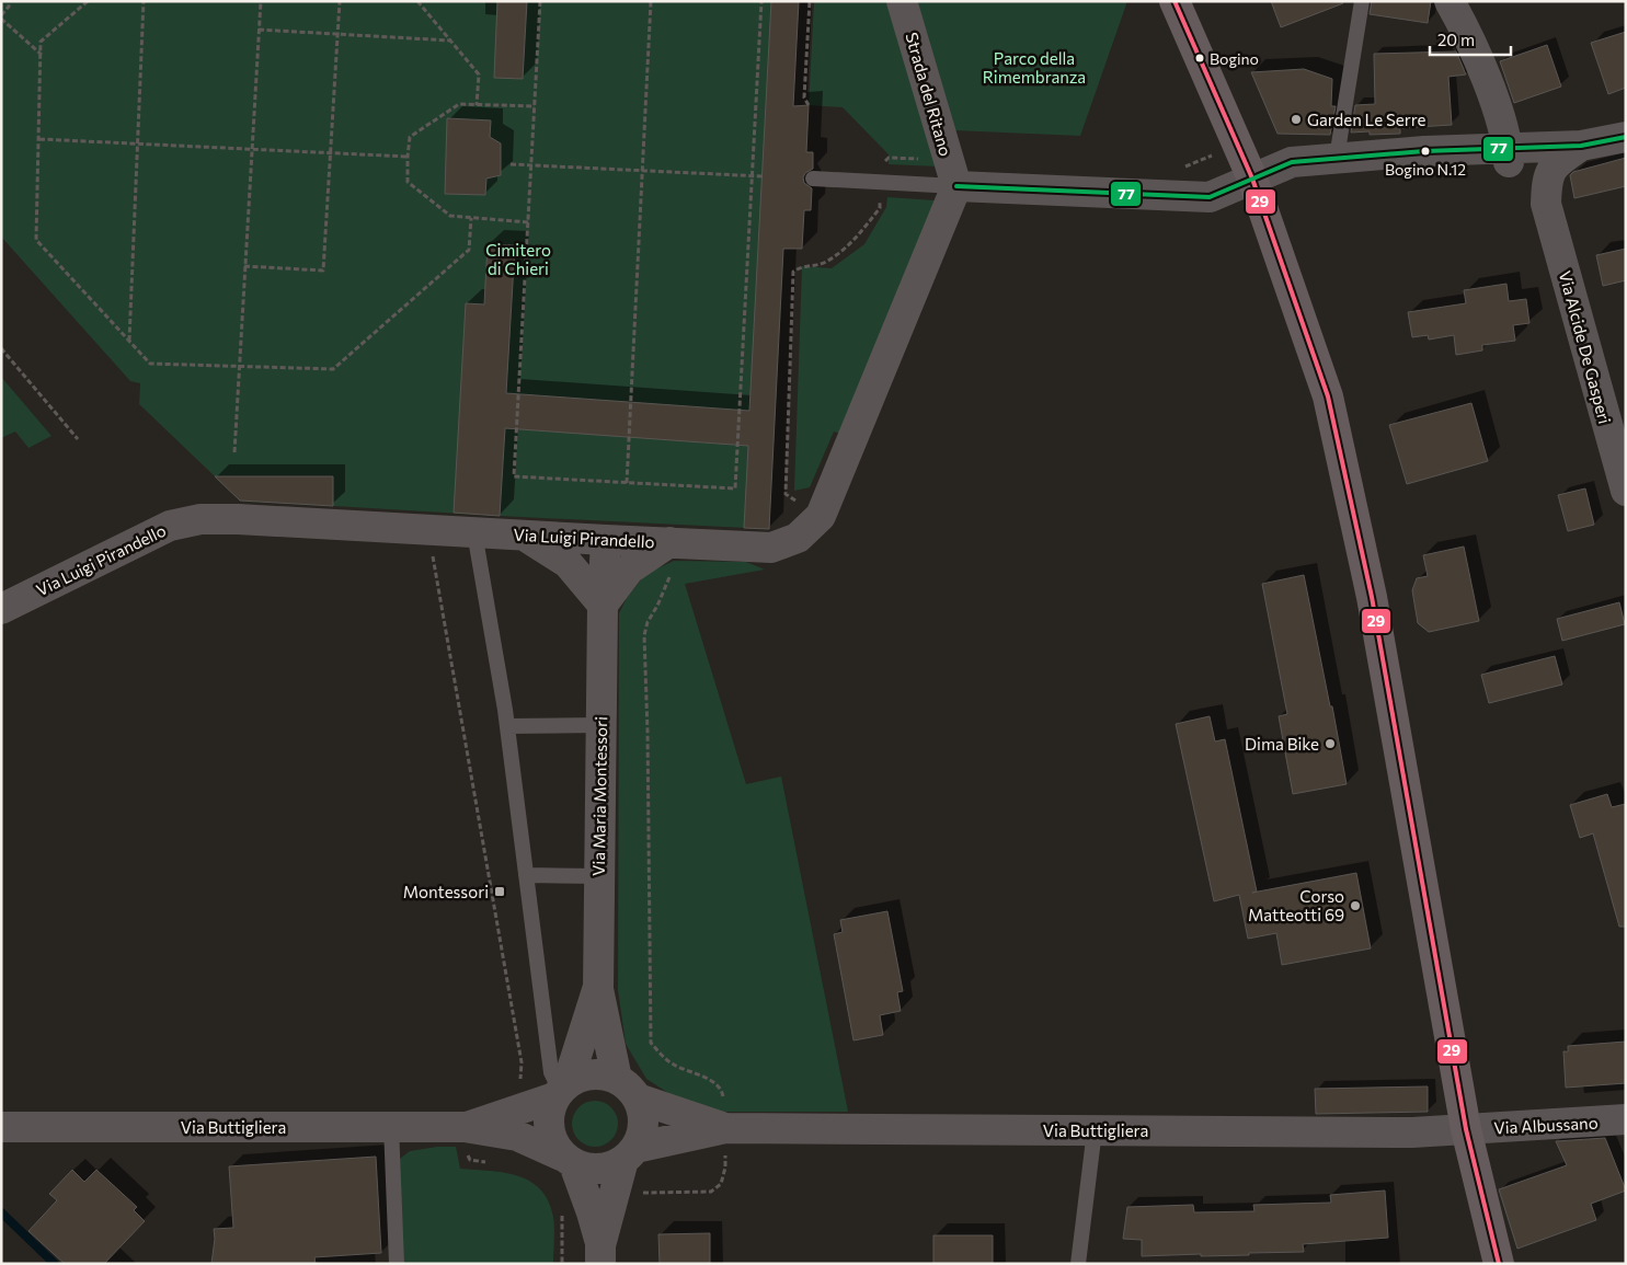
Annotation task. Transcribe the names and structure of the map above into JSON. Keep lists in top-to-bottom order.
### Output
{
  "streets": {
    "street": [
      "Strada del Ritano",
      "Via Alcide De Gasperi",
      "Via Luigi Pirandello",
      "Via Maria Montessori",
      "Via Albussano",
      "Via Buttigliera"
    ]
  },
  "crossings": [
    ["Strada del Ritano", "Via Alcide De Gasperi"],
    ["Strada del Ritano", "Via Luigi Pirandello"],
    ["Via Alcide De Gasperi", "Via Luigi Pirandello"],
    ["Via Luigi Pirandello", "Via Maria Montessori"],
    ["Via Maria Montessori", "Via Buttigliera"],
    ["Via Albussano", "Via Buttigliera"]
  ],
  "parks": ["Parco della Rimembranza", "Cimitero di Chieri"],
  "places": {
    "other": [
      "Bogino",
      "Garden Le Serre",
      "Bogino N.12",
      "Dima Bike",
      "Corso Matteotti 69"
    ],
    "transit": ["Montessori"]
  },
  "lines": ["transit line 29", "transit line 77"],
  "scale_bar": "20 m"
}
